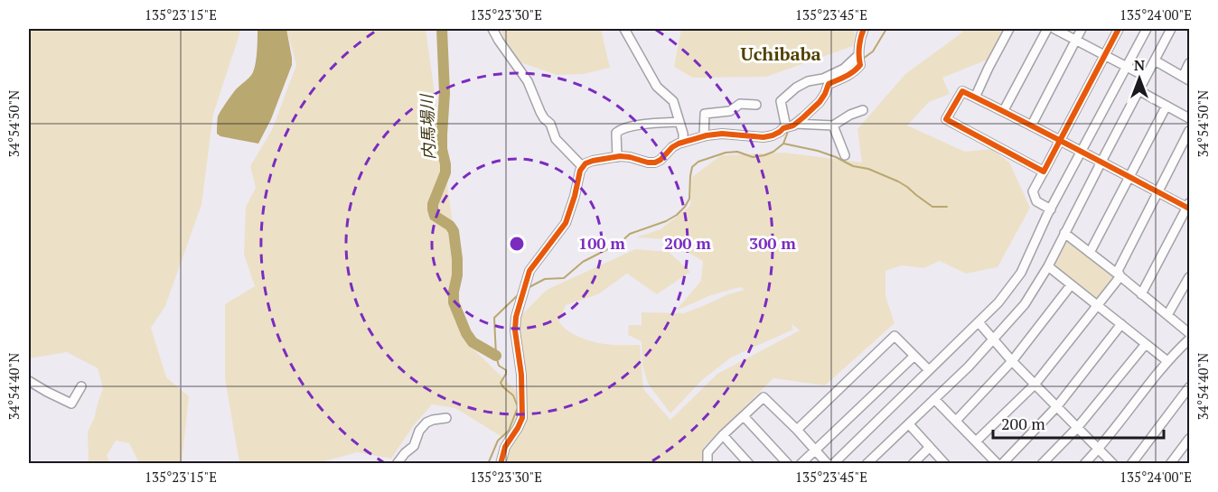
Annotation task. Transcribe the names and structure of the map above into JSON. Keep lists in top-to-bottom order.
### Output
{
  "districts": ["Uchibaba"],
  "water": ["内馬場川"],
  "scale_bar": "200 m",
  "north": "top",
  "coordinates": [
    "135°23'15\"E",
    "135°23'30\"E",
    "135°23'45\"E",
    "135°24'00\"E",
    "34°54'50\"N",
    "34°54'40\"N"
  ],
  "rings": ["100 m", "200 m", "300 m"]
}
